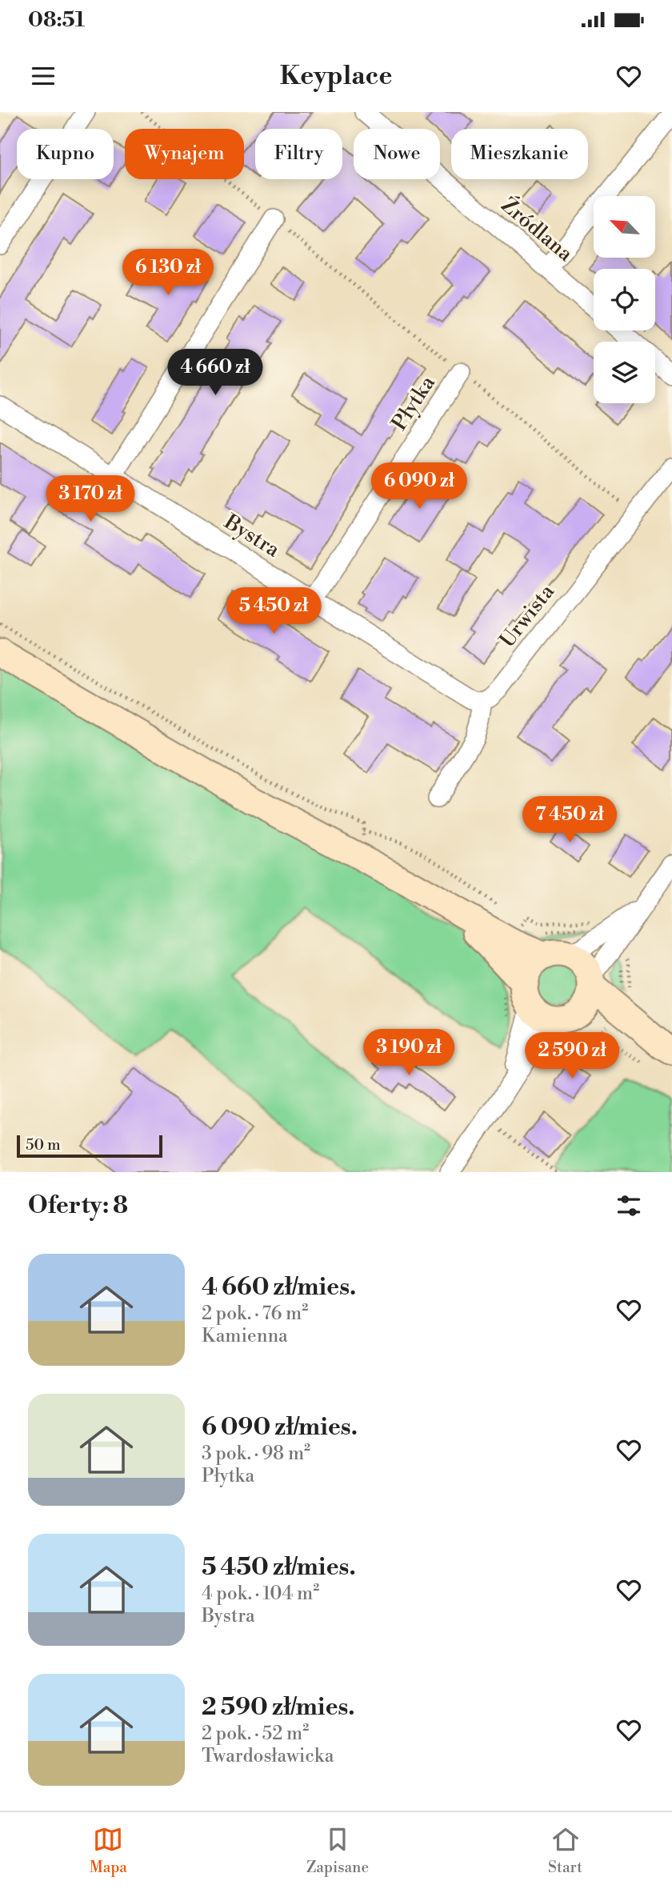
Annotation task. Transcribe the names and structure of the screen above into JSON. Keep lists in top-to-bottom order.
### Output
{
  "streets": {
    "street": [
      "Źródlana",
      "Płytka",
      "Bystra",
      "Urwista"
    ]
  },
  "crossings": [
    ["Płytka", "Bystra"],
    ["Bystra", "Urwista"]
  ],
  "scale_bar": "50 m",
  "north": "top left",
  "page": {
    "status": "08:51",
    "header": "Keyplace",
    "chip": [
      "Kupno",
      "Wynajem",
      "Filtry",
      "Nowe",
      "Mieszkanie"
    ],
    "price": [
      "6 130 zł",
      "4 660 zł",
      "6 090 zł",
      "3 170 zł",
      "5 450 zł",
      "7 450 zł",
      "3 190 zł",
      "2 590 zł"
    ],
    "scale": "50 m",
    "heading": "Oferty: 8",
    "list": [
      {
        "name": "4 660 zł/mies.",
        "note": "2 pok. · 76 m² · Kamienna"
      },
      {
        "name": "6 090 zł/mies.",
        "note": "3 pok. · 98 m² · Płytka"
      },
      {
        "name": "5 450 zł/mies.",
        "note": "4 pok. · 104 m² · Bystra"
      },
      {
        "name": "2 590 zł/mies.",
        "note": "2 pok. · 52 m² · Twardosławicka"
      }
    ],
    "tabs": ["Mapa", "Zapisane", "Start"]
  }
}
